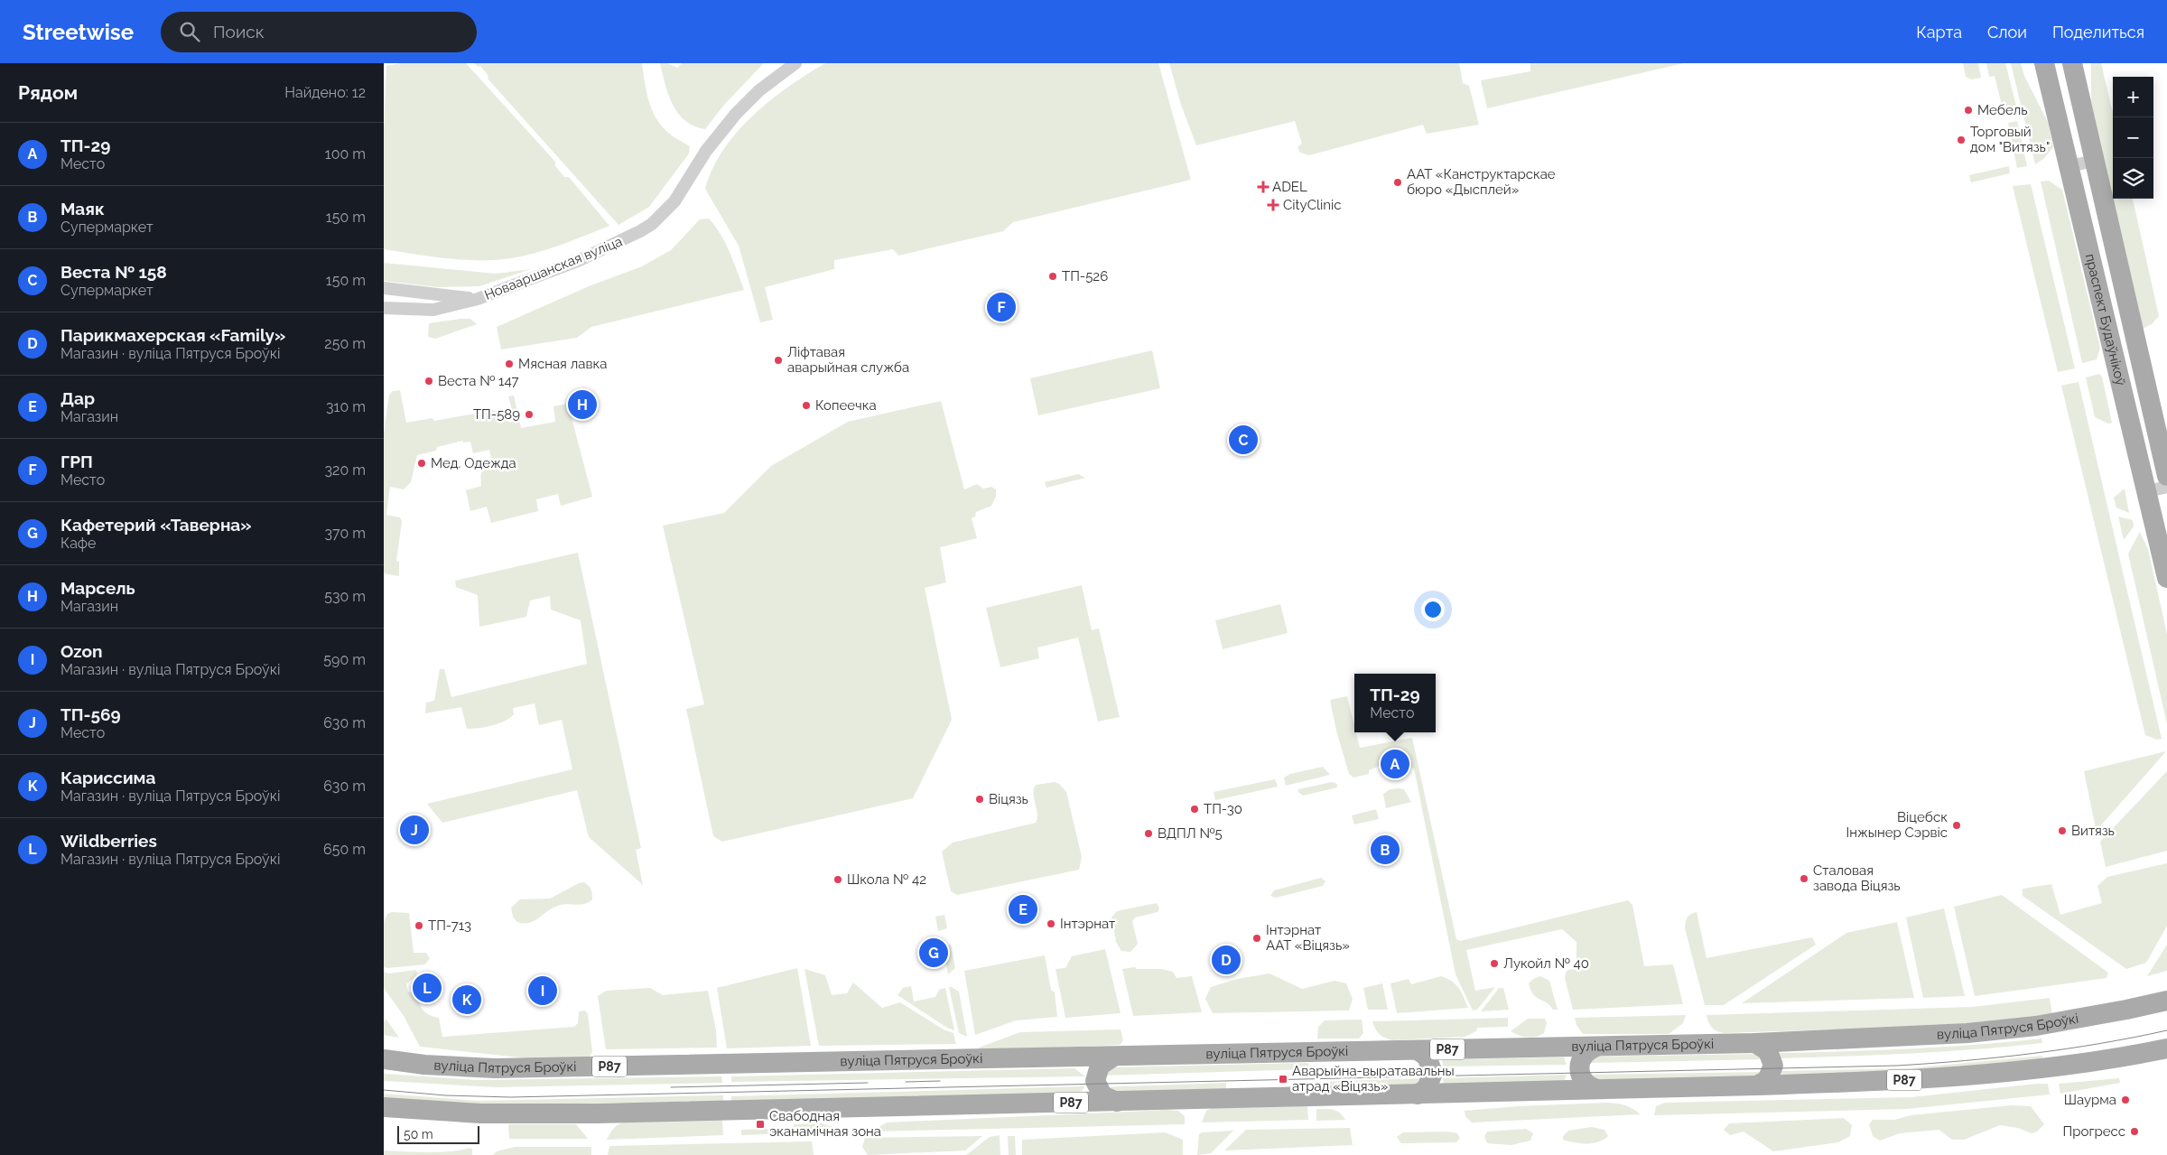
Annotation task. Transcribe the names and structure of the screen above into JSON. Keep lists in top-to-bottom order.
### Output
{
  "streets": {
    "main road": ["праспект Будаўнікоў", "вуліца Пятруся Броўкі", "Р87"],
    "street": ["Новааршанская вуліца"]
  },
  "places": {
    "other": [
      "Мебель",
      "Торговый дом \"Витязь\"",
      "ААТ «Канструктарскае бюро «Дысплей»",
      "ТП-526",
      "Ліфтавая аварыйная служба",
      "Мясная лавка",
      "Веста № 147",
      "Копеечка",
      "ТП-589",
      "Мед. Одежда",
      "Віцязь",
      "ТП-30",
      "Віцебск Інжынер Сэрвіс",
      "Витязь",
      "ВДПЛ №5",
      "Сталовая завода Віцязь",
      "Школа № 42",
      "Інтэрнат",
      "ТП-713",
      "Інтэрнат ААТ «Віцязь»",
      "Лукойл № 40",
      "Шаурма",
      "Прогресс"
    ],
    "health": ["ADEL", "CityClinic"],
    "transit": ["Аварыйна-выратавальны атрад «Віцязь»", "Свабодная эканамічная зона"]
  },
  "scale_bar": "50 m",
  "page": {
    "header": "Streetwise",
    "search": "Поиск",
    "nav": ["Карта", "Слои", "Поделиться"],
    "heading": ["Рядом", "Найдено: 12"],
    "map_buttons": ["+", "−"],
    "list": [
      {
        "mark": "A",
        "name": "ТП-29",
        "note": "Место",
        "value": "100 m"
      },
      {
        "mark": "B",
        "name": "Маяк",
        "note": "Супермаркет",
        "value": "150 m"
      },
      {
        "mark": "C",
        "name": "Веста № 158",
        "note": "Супермаркет",
        "value": "150 m"
      },
      {
        "mark": "D",
        "name": "Парикмахерская «Family»",
        "note": "Магазин · вуліца Пятруся Броўкі",
        "value": "250 m"
      },
      {
        "mark": "E",
        "name": "Дар",
        "note": "Магазин",
        "value": "310 m"
      },
      {
        "mark": "F",
        "name": "ГРП",
        "note": "Место",
        "value": "320 m"
      },
      {
        "mark": "G",
        "name": "Кафетерий «Таверна»",
        "note": "Кафе",
        "value": "370 m"
      },
      {
        "mark": "H",
        "name": "Марсель",
        "note": "Магазин",
        "value": "530 m"
      },
      {
        "mark": "I",
        "name": "Ozon",
        "note": "Магазин · вуліца Пятруся Броўкі",
        "value": "590 m"
      },
      {
        "mark": "J",
        "name": "ТП-569",
        "note": "Место",
        "value": "630 m"
      },
      {
        "mark": "K",
        "name": "Кариссима",
        "note": "Магазин · вуліца Пятруся Броўкі",
        "value": "630 m"
      },
      {
        "mark": "L",
        "name": "Wildberries",
        "note": "Магазин · вуліца Пятруся Броўкі",
        "value": "650 m"
      }
    ],
    "pins": [
      "F",
      "H",
      "C",
      "A",
      "J",
      "B",
      "E",
      "G",
      "D",
      "L",
      "I",
      "K"
    ],
    "popup": ["ТП-29", "Место"],
    "scale": "50 m"
  }
}
